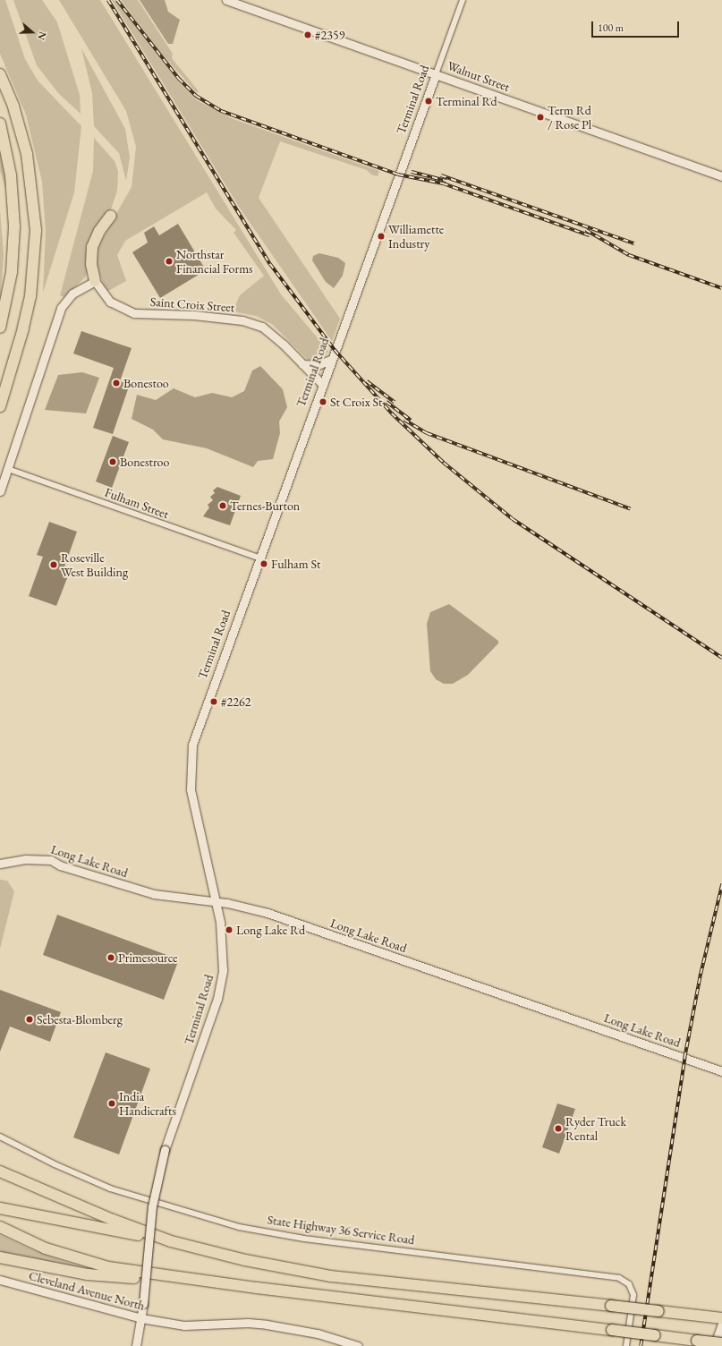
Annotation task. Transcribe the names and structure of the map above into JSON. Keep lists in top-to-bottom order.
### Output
{
  "streets": {
    "street": [
      "Walnut Street",
      "Terminal Road",
      "Saint Croix Street",
      "Fulham Street",
      "Long Lake Road",
      "State Highway 36 Service Road",
      "Cleveland Avenue North"
    ]
  },
  "crossings": [
    ["Walnut Street", "Terminal Road"],
    ["Terminal Road", "Saint Croix Street"],
    ["Terminal Road", "Fulham Street"],
    ["Terminal Road", "Long Lake Road"],
    ["Terminal Road", "Cleveland Avenue North"]
  ],
  "places": [
    "#2359",
    "Terminal Rd",
    "Term Rd / Rose Pl",
    "Williamette Industry",
    "Northstar Financial Forms",
    "Bonestoo",
    "St Croix St",
    "Bonestroo",
    "Ternes-Burton",
    "Fulham St",
    "Roseville West Building",
    "#2262",
    "Long Lake Rd",
    "Primesource",
    "Sebesta-Blomberg",
    "India Handicrafts",
    "Ryder Truck Rental"
  ],
  "scale_bar": "100 m",
  "north": "right"
}
